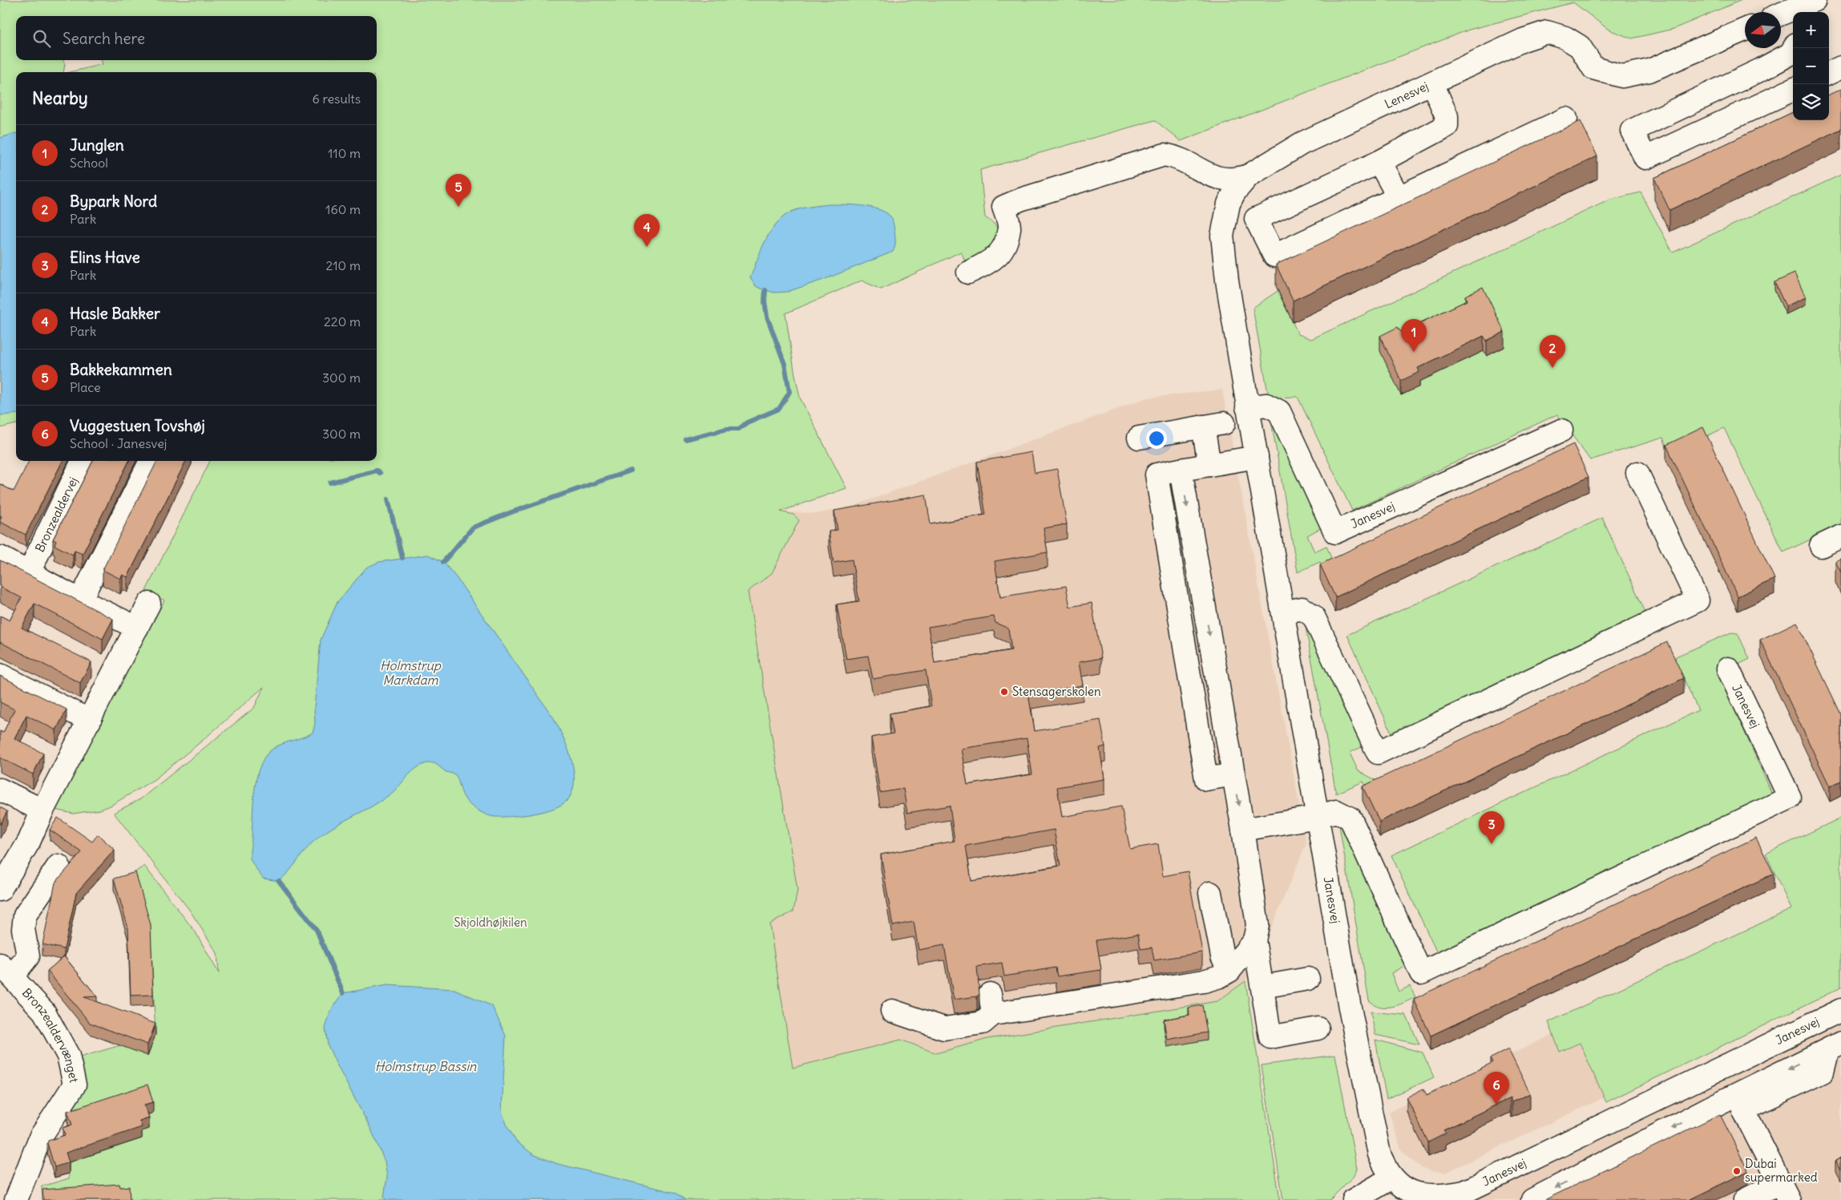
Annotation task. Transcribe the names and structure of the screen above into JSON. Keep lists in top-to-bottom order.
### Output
{
  "streets": {
    "street": [
      "Lenesvej",
      "Bronzealdervej",
      "Janesvej",
      "Bronzealdervænget"
    ]
  },
  "crossings": [
    ["Lenesvej", "Janesvej"]
  ],
  "water": ["Holmstrup Markdam", "Holmstrup Bassin"],
  "parks": ["Skjoldhøjkilen"],
  "places": ["Stensagerskolen", "Dubai supermarked"],
  "north": "left",
  "page": {
    "map_buttons": ["+", "−"],
    "search": "Search here",
    "heading": ["Nearby", "6 results"],
    "list": [
      {
        "mark": "1",
        "name": "Junglen",
        "note": "School",
        "value": "110 m"
      },
      {
        "mark": "2",
        "name": "Bypark Nord",
        "note": "Park",
        "value": "160 m"
      },
      {
        "mark": "3",
        "name": "Elins Have",
        "note": "Park",
        "value": "210 m"
      },
      {
        "mark": "4",
        "name": "Hasle Bakker",
        "note": "Park",
        "value": "220 m"
      },
      {
        "mark": "5",
        "name": "Bakkekammen",
        "note": "Place",
        "value": "300 m"
      },
      {
        "mark": "6",
        "name": "Vuggestuen Tovshøj",
        "note": "School · Janesvej",
        "value": "300 m"
      }
    ],
    "pins": [
      "5",
      "4",
      "1",
      "2",
      "3",
      "6"
    ]
  }
}
